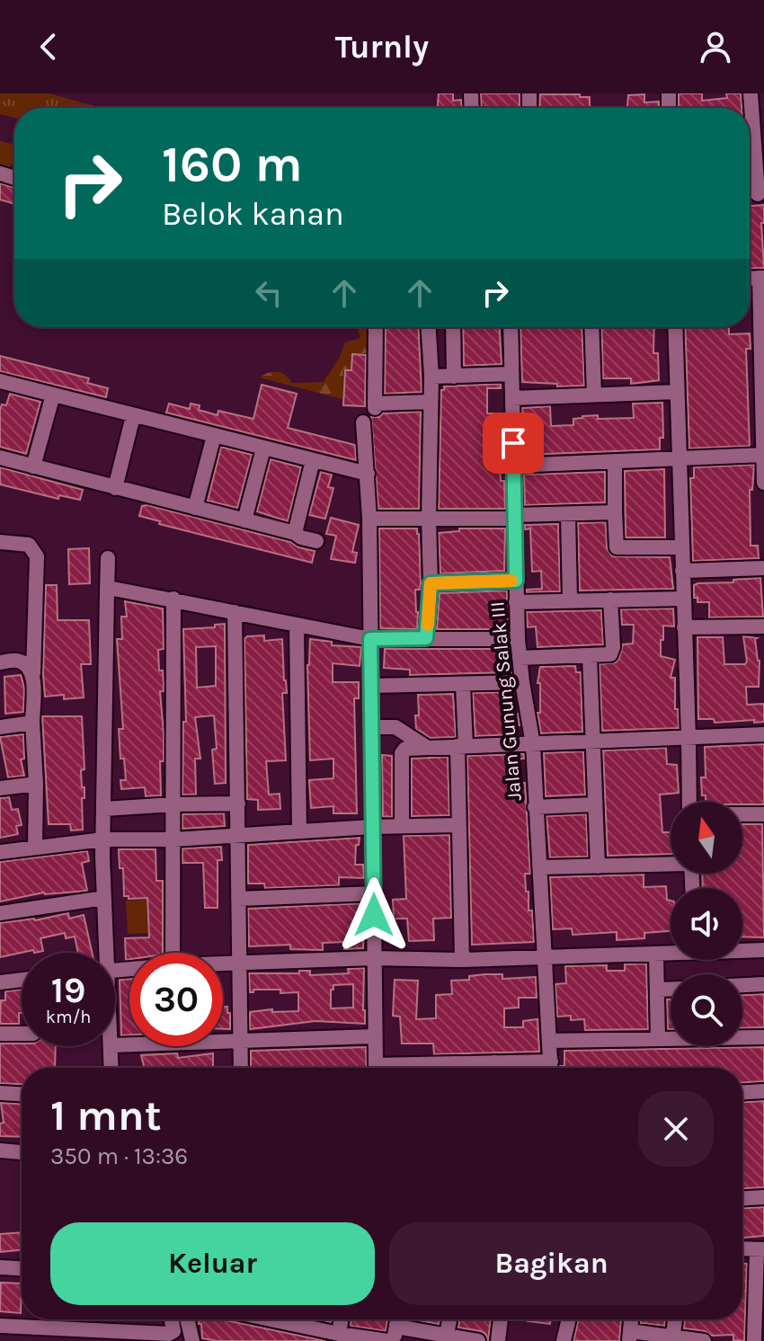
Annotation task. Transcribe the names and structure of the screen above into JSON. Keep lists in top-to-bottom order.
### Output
{
  "streets": {
    "street": ["Jalan Gunung Salak III"]
  },
  "north": "top",
  "page": {
    "header": "Turnly",
    "turn": ["160 m", "Belok kanan"],
    "speed": "19 km/h",
    "limit": "30",
    "heading": ["1 mnt", "350 m · 13:36"],
    "buttons": ["Keluar", "Bagikan"]
  }
}
